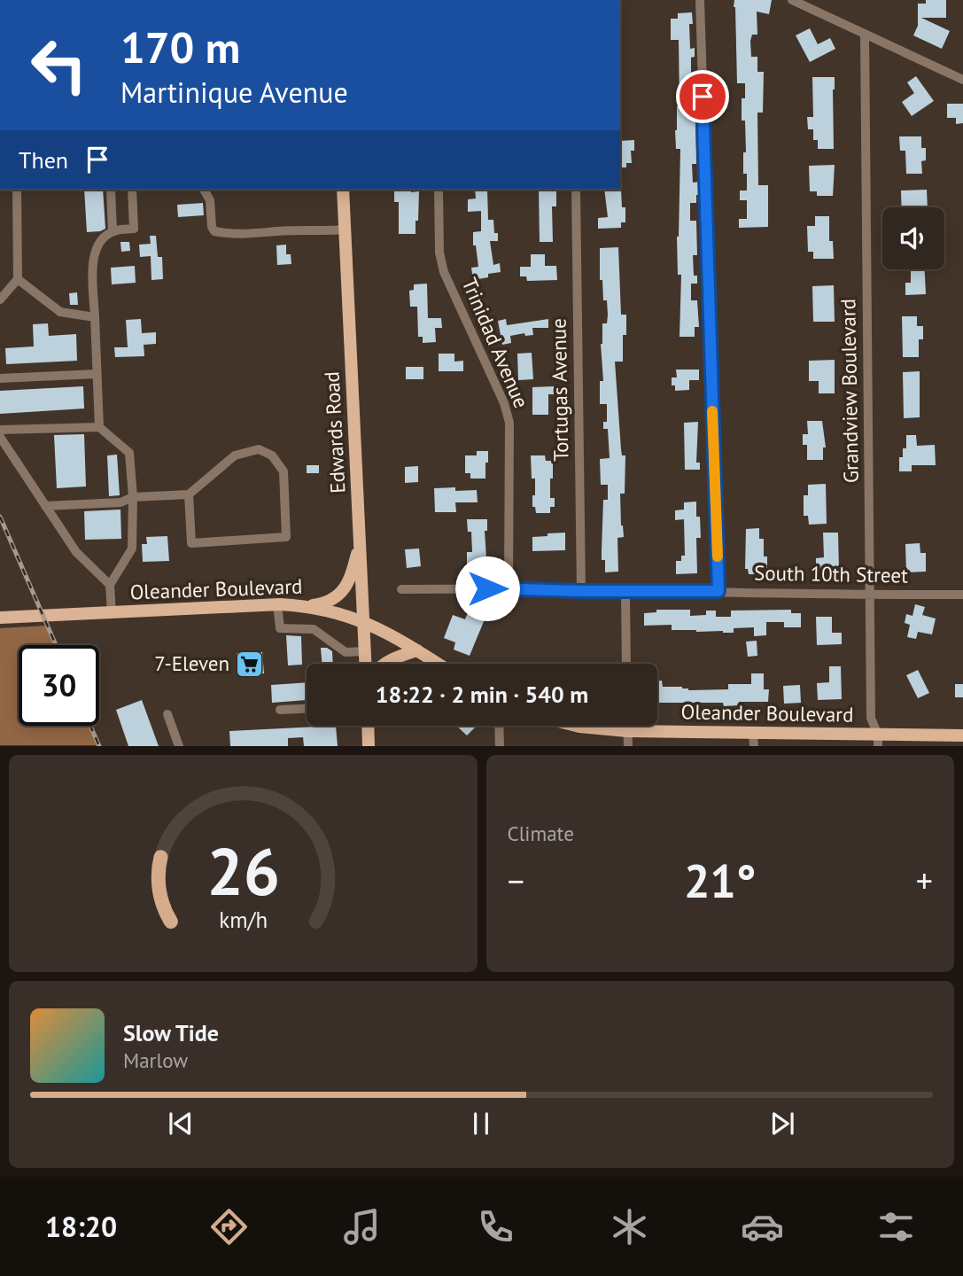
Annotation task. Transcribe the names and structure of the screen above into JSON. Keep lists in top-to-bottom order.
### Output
{
  "streets": {
    "main road": ["Edwards Road", "Oleander Boulevard"],
    "street": [
      "Trinidad Avenue",
      "Tortugas Avenue",
      "Grandview Boulevard",
      "South 10th Street"
    ]
  },
  "crossings": [
    ["Trinidad Avenue", "South 10th Street"],
    ["Tortugas Avenue", "South 10th Street"],
    ["Grandview Boulevard", "South 10th Street"],
    ["Grandview Boulevard", "Oleander Boulevard"],
    ["Edwards Road", "Oleander Boulevard"]
  ],
  "places": {
    "supermarket": ["7-Eleven"]
  },
  "page": {
    "turn": ["170 m", "Martinique Avenue"],
    "then": "Then",
    "limit": "30",
    "trip": "18:22 · 2 min · 540 m",
    "tile": "Climate",
    "heat": ["−", "21°", "+"],
    "song": ["Slow Tide", "Marlow"],
    "tabs": "18:20",
    "gauge": ["26", "km/h"]
  }
}
